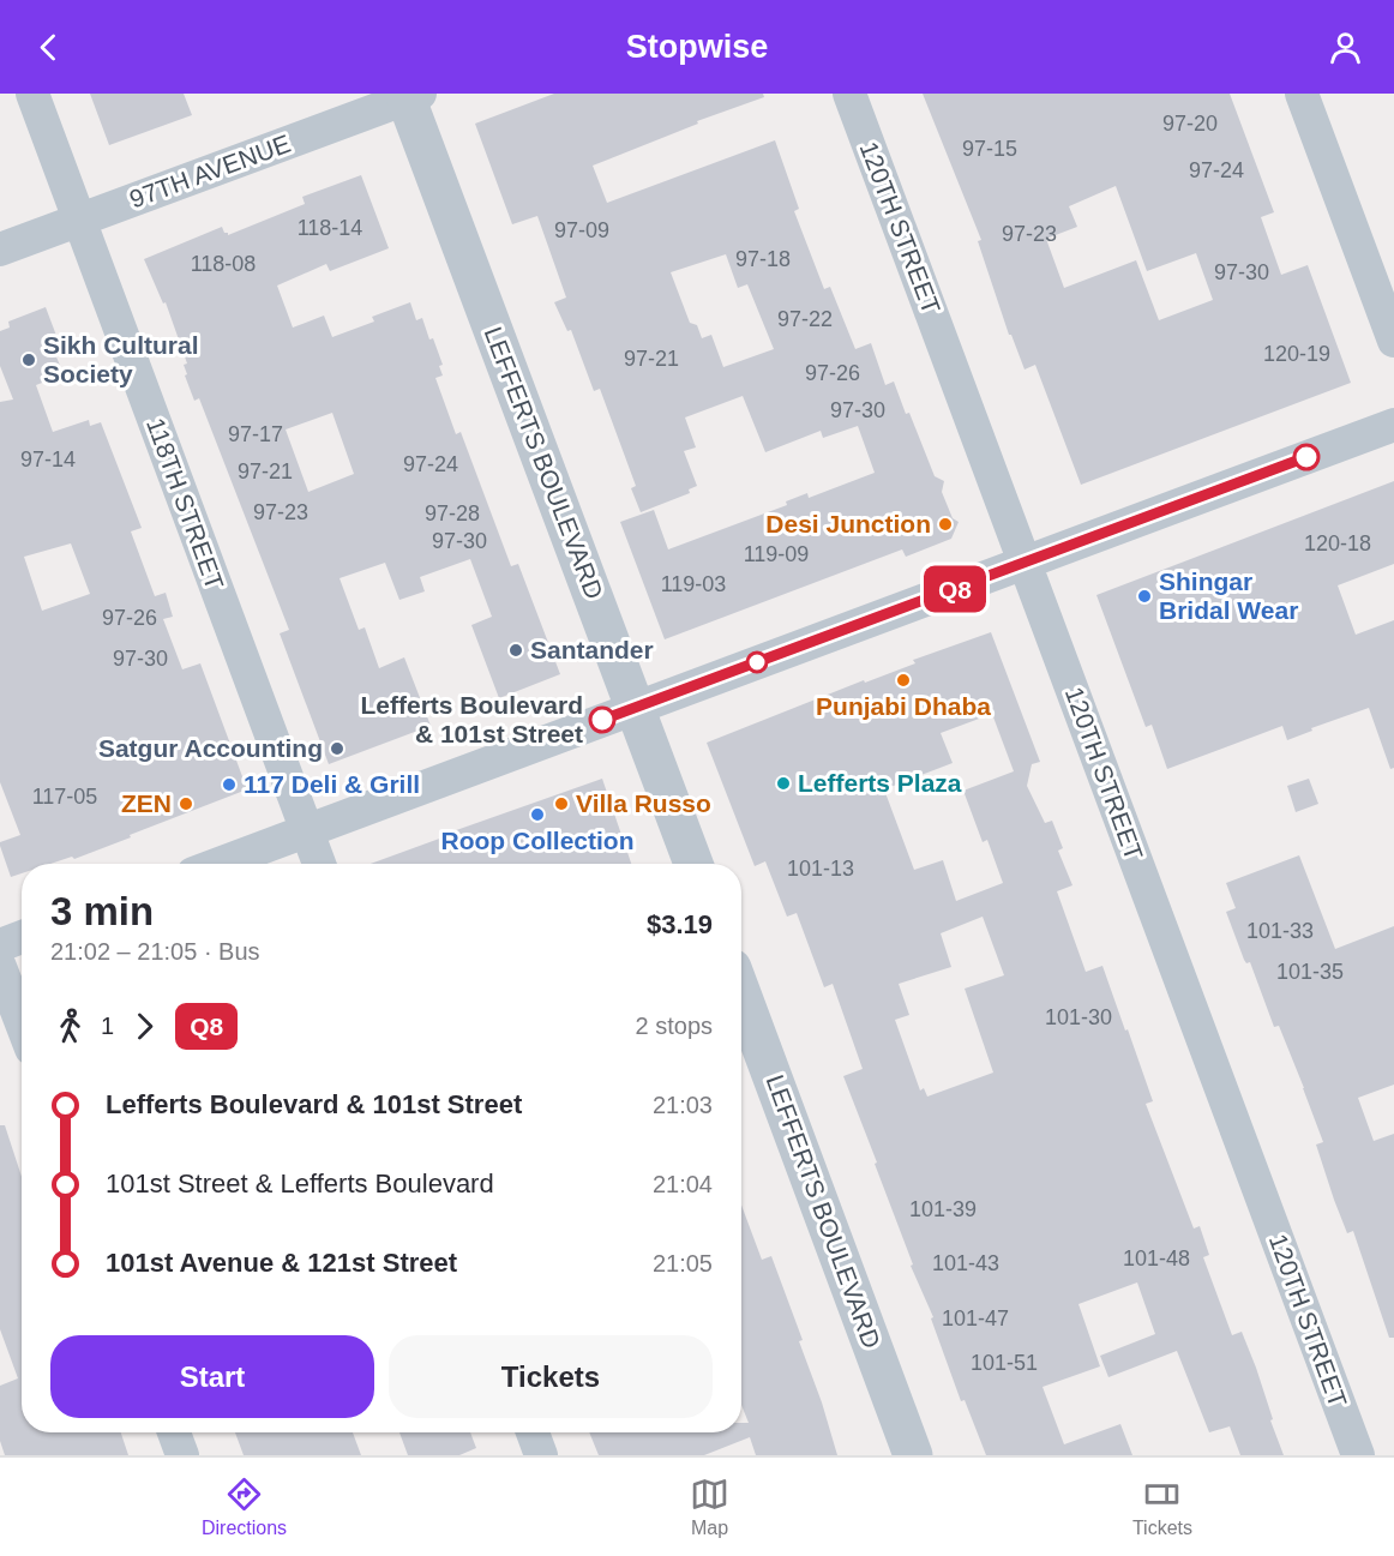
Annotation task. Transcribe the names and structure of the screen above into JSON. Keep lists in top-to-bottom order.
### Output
{
  "streets": {
    "street": [
      "97TH AVENUE",
      "120TH STREET",
      "LEFFERTS BOULEVARD",
      "118TH STREET"
    ]
  },
  "crossings": [
    ["97TH AVENUE", "LEFFERTS BOULEVARD"],
    ["97TH AVENUE", "118TH STREET"]
  ],
  "places": [
    "Sikh Cultural Society",
    "Desi Junction",
    "Shingar Bridal Wear",
    "Santander",
    "Punjabi Dhaba",
    "Lefferts Boulevard & 101st Street",
    "Satgur Accounting",
    "Lefferts Plaza",
    "117 Deli & Grill",
    "ZEN",
    "Villa Russo",
    "Roop Collection"
  ],
  "lines": ["bus line Q8"],
  "house_numbers": [
    "97-20",
    "97-15",
    "97-24",
    "118-14",
    "97-09",
    "97-23",
    "97-18",
    "118-08",
    "97-30",
    "97-22",
    "120-19",
    "97-21",
    "97-26",
    "97-30",
    "97-17",
    "97-14",
    "97-24",
    "97-21",
    "97-23",
    "97-28",
    "97-30",
    "120-18",
    "119-09",
    "119-03",
    "97-26",
    "97-30",
    "117-05",
    "101-13",
    "101-33",
    "101-35",
    "101-30",
    "101-39",
    "101-48",
    "101-43",
    "101-47",
    "101-51"
  ],
  "page": {
    "header": "Stopwise",
    "on_map": "Q8",
    "heading": ["3 min", "21:02 – 21:05 · Bus", "$3.19"],
    "legs": ["1", "Q8", "2 stops"],
    "list": [
      {
        "name": "Lefferts Boulevard & 101st Street",
        "value": "21:03"
      },
      {
        "name": "101st Street & Lefferts Boulevard",
        "value": "21:04"
      },
      {
        "name": "101st Avenue & 121st Street",
        "value": "21:05"
      }
    ],
    "buttons": ["Start", "Tickets"],
    "tabs": ["Directions", "Map", "Tickets"]
  }
}
